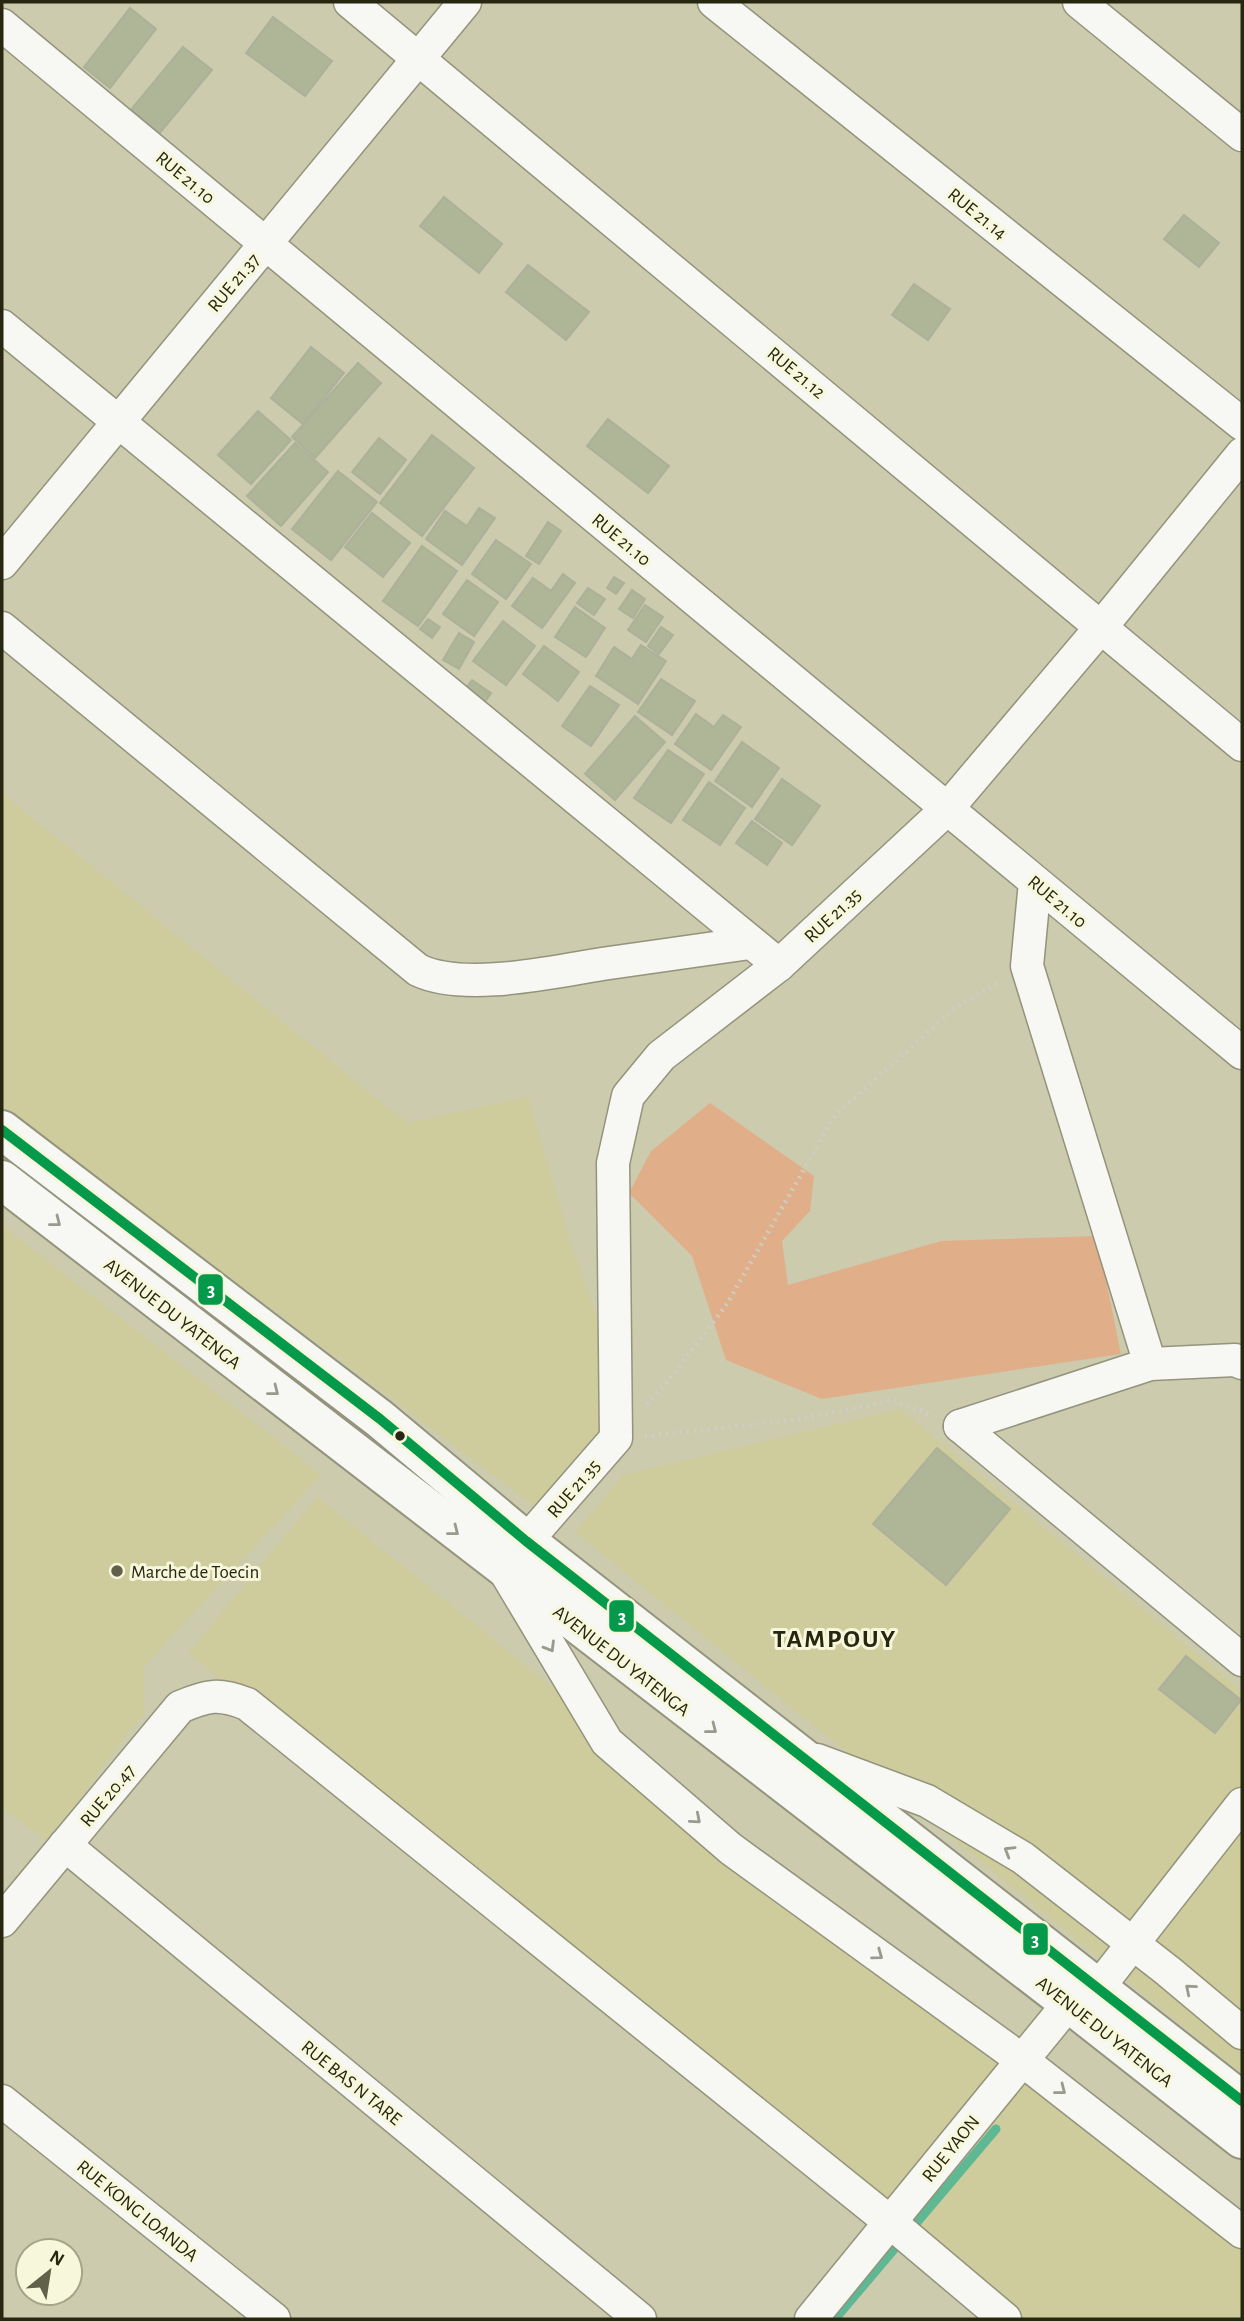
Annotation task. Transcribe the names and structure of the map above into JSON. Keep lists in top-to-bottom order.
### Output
{
  "streets": {
    "main road": ["AVENUE DU YATENGA"],
    "street": [
      "RUE 21.10",
      "RUE 21.14",
      "RUE 21.37",
      "RUE 21.12",
      "RUE 21.35",
      "RUE 20.47",
      "RUE BAS N TARE",
      "RUE YAON",
      "RUE KONG LOANDA"
    ]
  },
  "crossings": [
    ["RUE 21.10", "RUE 21.37"],
    ["RUE 21.10", "RUE 21.35"],
    ["RUE 21.37", "RUE 21.12"],
    ["RUE 21.12", "RUE 21.35"],
    ["RUE 21.35", "AVENUE DU YATENGA"],
    ["AVENUE DU YATENGA", "RUE YAON"],
    ["RUE 20.47", "RUE BAS N TARE"],
    ["RUE 20.47", "RUE YAON"]
  ],
  "districts": ["TAMPOUY"],
  "places": ["Marche de Toecin"],
  "lines": ["transit line 3"],
  "north": "top right"
}
